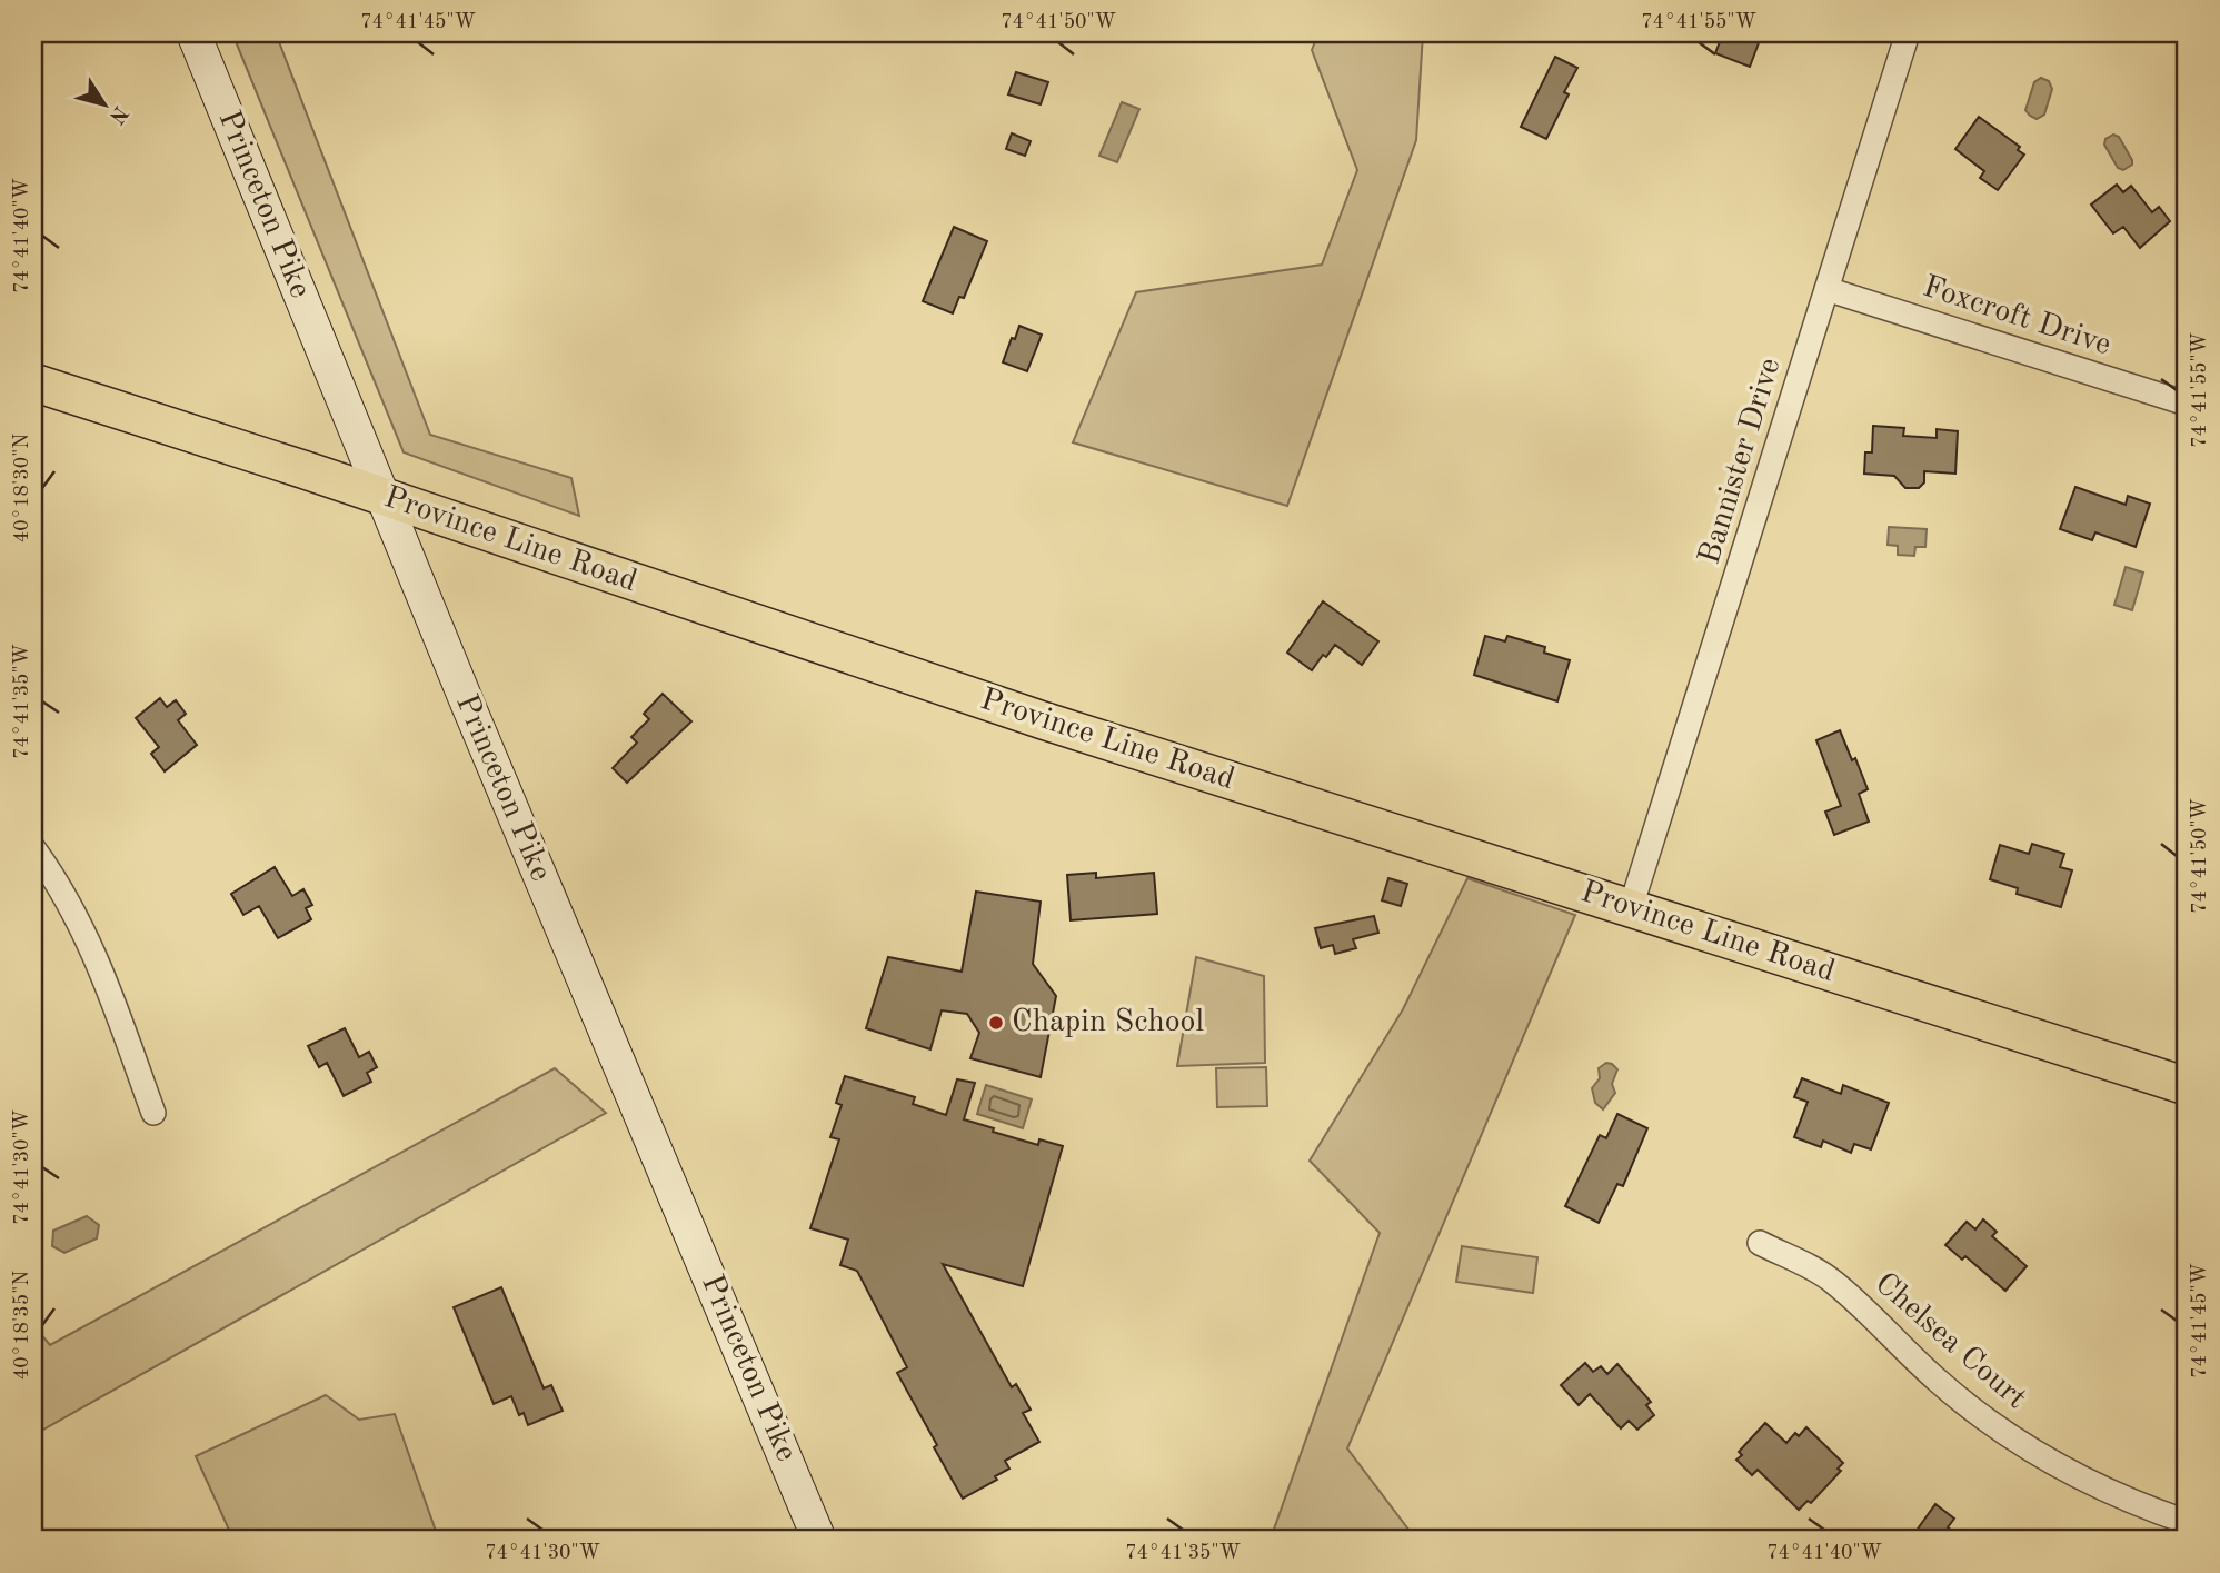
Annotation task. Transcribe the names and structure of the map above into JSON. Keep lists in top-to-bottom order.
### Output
{
  "streets": {
    "main road": ["Princeton Pike", "Province Line Road"],
    "street": ["Foxcroft Drive", "Bannister Drive", "Chelsea Court"]
  },
  "crossings": [
    ["Princeton Pike", "Province Line Road"],
    ["Foxcroft Drive", "Bannister Drive"],
    ["Bannister Drive", "Province Line Road"]
  ],
  "places": ["Chapin School"],
  "north": "bottom right",
  "coordinates": [
    "74°41'45\"W",
    "74°41'50\"W",
    "74°41'55\"W",
    "74°41'40\"W",
    "40°18'30\"N",
    "74°41'35\"W",
    "74°41'30\"W",
    "40°18'35\"N"
  ]
}
